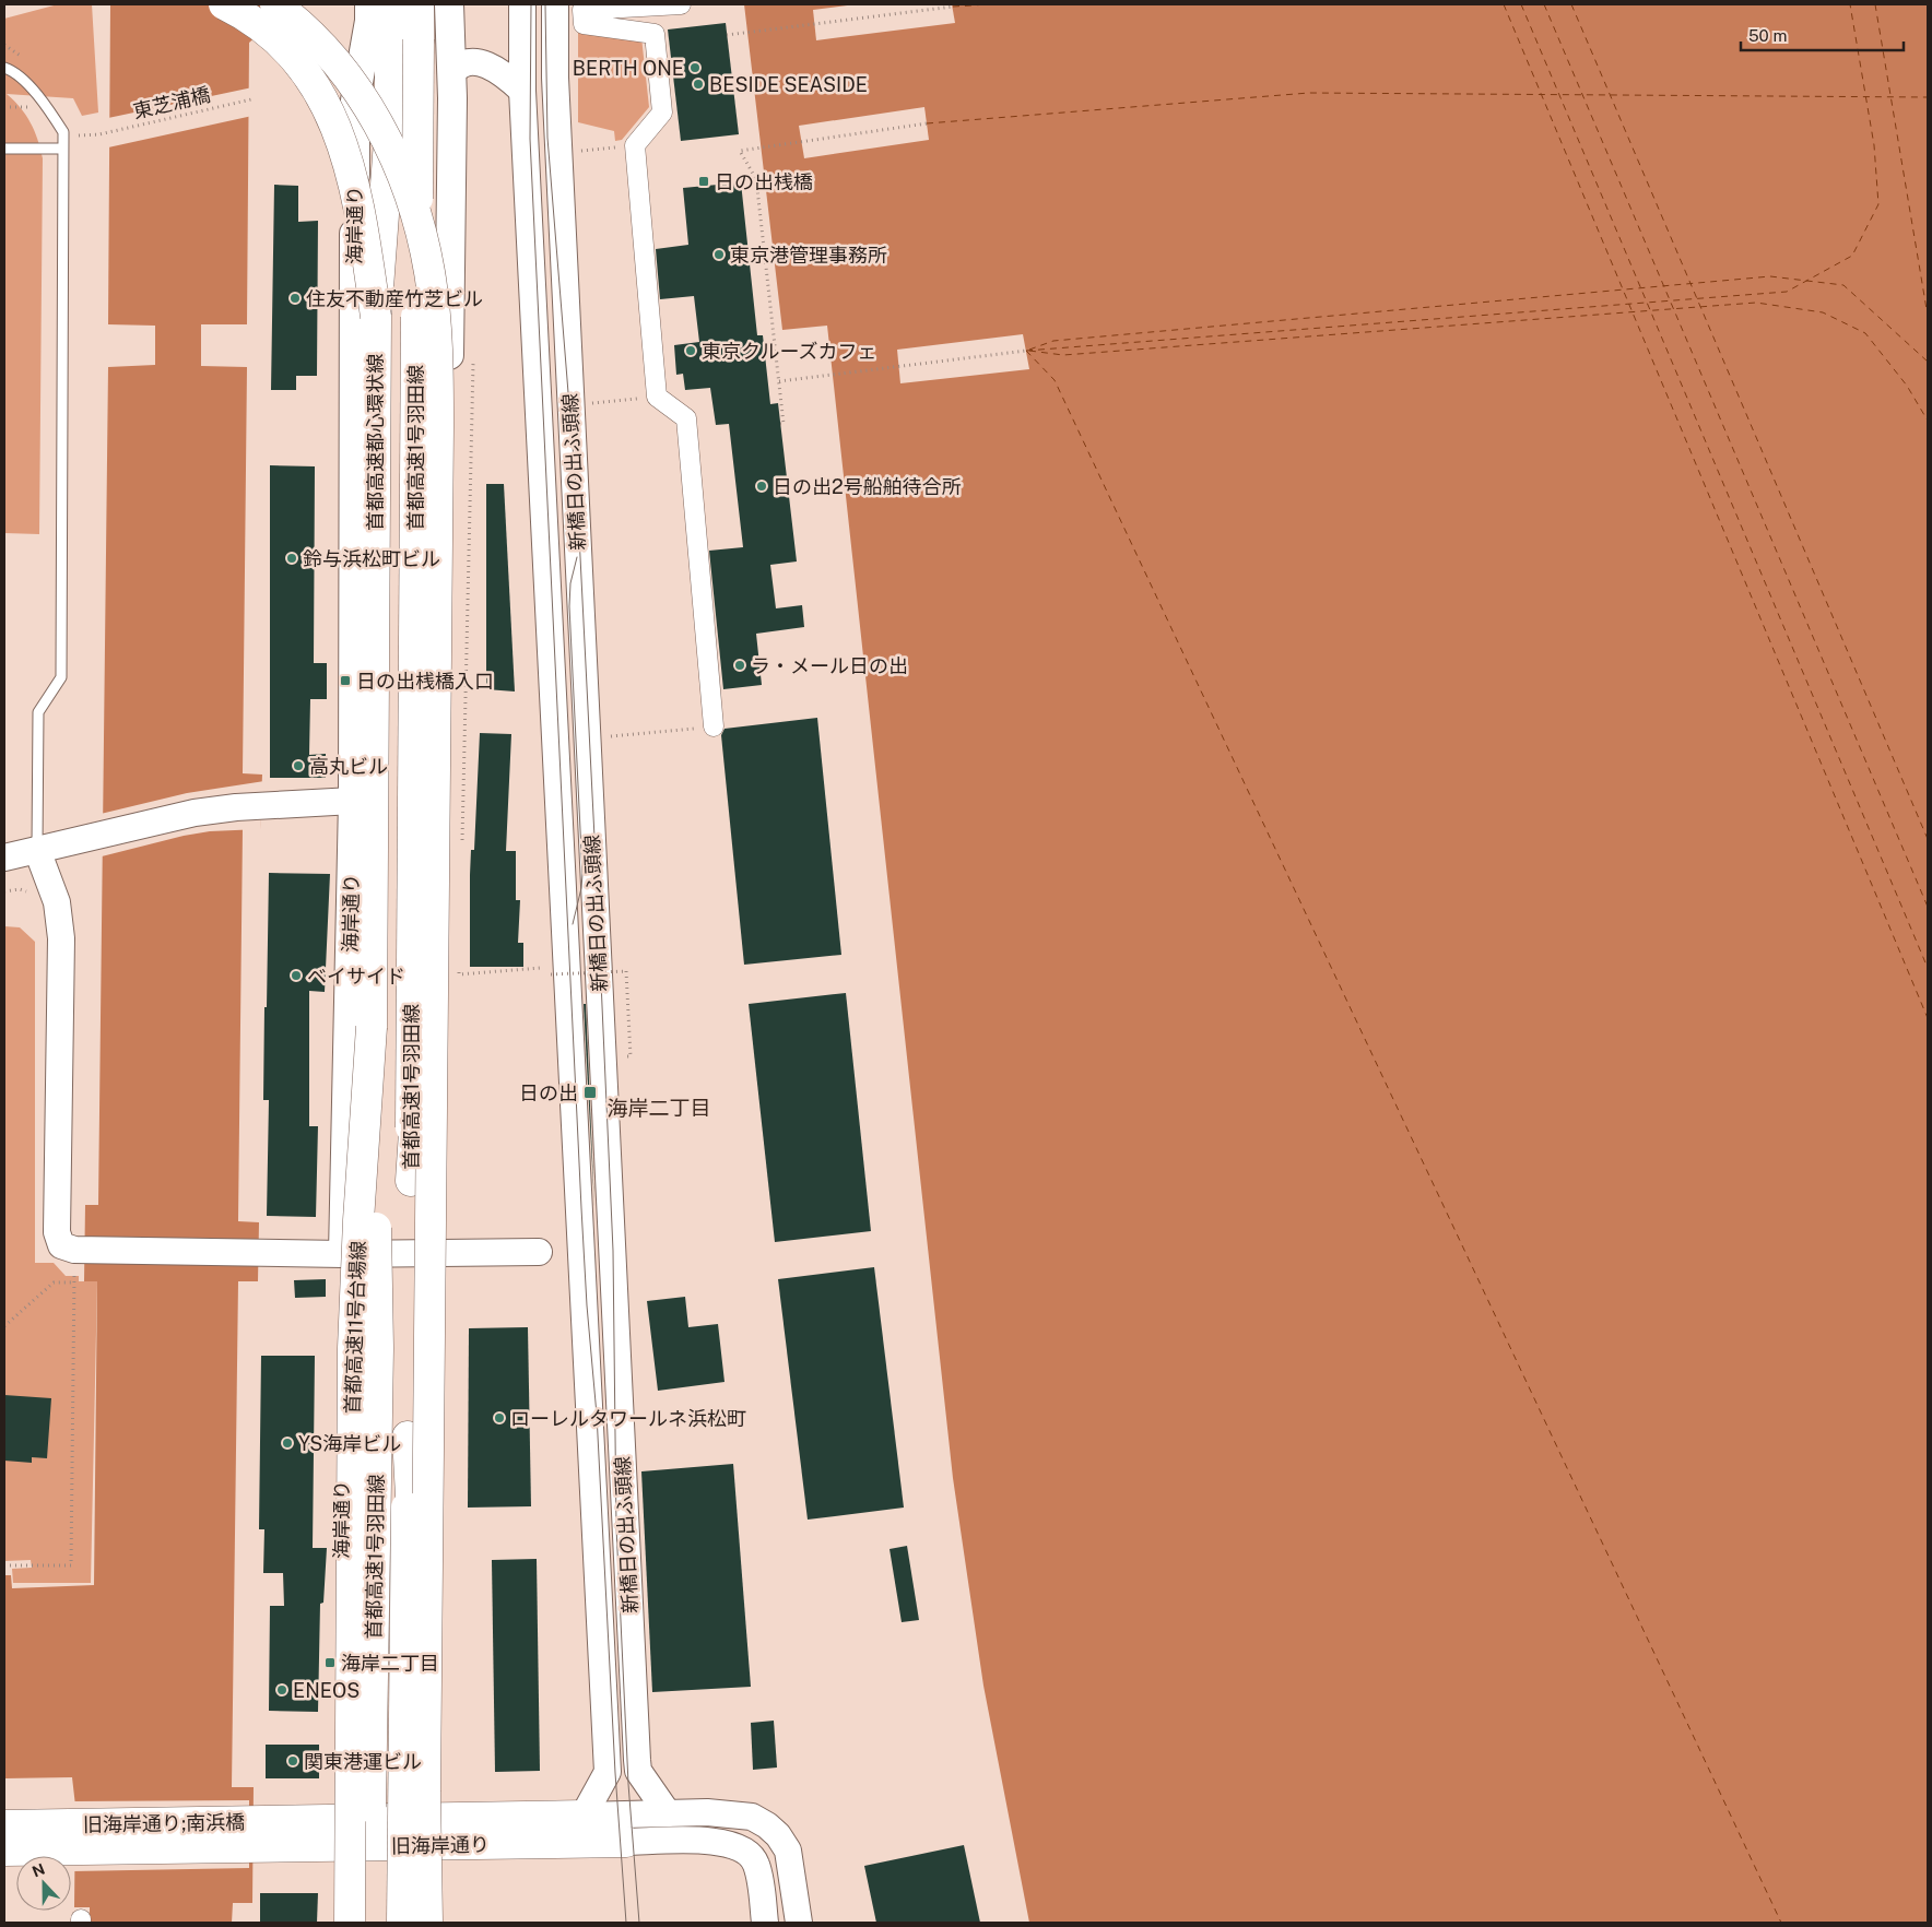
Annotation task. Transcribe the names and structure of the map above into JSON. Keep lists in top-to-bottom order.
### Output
{
  "streets": {
    "highway": [
      "首都高速都心環状線",
      "首都高速1号羽田線",
      "首都高速11号台場線",
      "旧海岸通り;南浜橋",
      "旧海岸通り"
    ],
    "main road": ["海岸通り", "新橋日の出ふ頭線"],
    "path": ["東芝浦橋"]
  },
  "crossings": [
    ["海岸通り", "旧海岸通り"],
    ["首都高速都心環状線", "首都高速1号羽田線"],
    ["首都高速都心環状線", "首都高速11号台場線"],
    ["首都高速1号羽田線", "首都高速11号台場線"],
    ["新橋日の出ふ頭線", "旧海岸通り"],
    ["旧海岸通り;南浜橋", "旧海岸通り"]
  ],
  "districts": ["海岸二丁目"],
  "places": {
    "other": [
      "BERTH ONE",
      "BESIDE SEASIDE",
      "東京港管理事務所",
      "住友不動産竹芝ビル",
      "東京クルーズカフェ",
      "日の出2号船舶待合所",
      "鈴与浜松町ビル",
      "ラ・メール日の出",
      "高丸ビル",
      "ベイサイド",
      "ローレルタワールネ浜松町",
      "YS海岸ビル",
      "ENEOS",
      "関東港運ビル"
    ],
    "transit": [
      "日の出桟橋",
      "日の出桟橋入口",
      "日の出",
      "海岸二丁目"
    ]
  },
  "scale_bar": "50 m",
  "north": "top"
}
